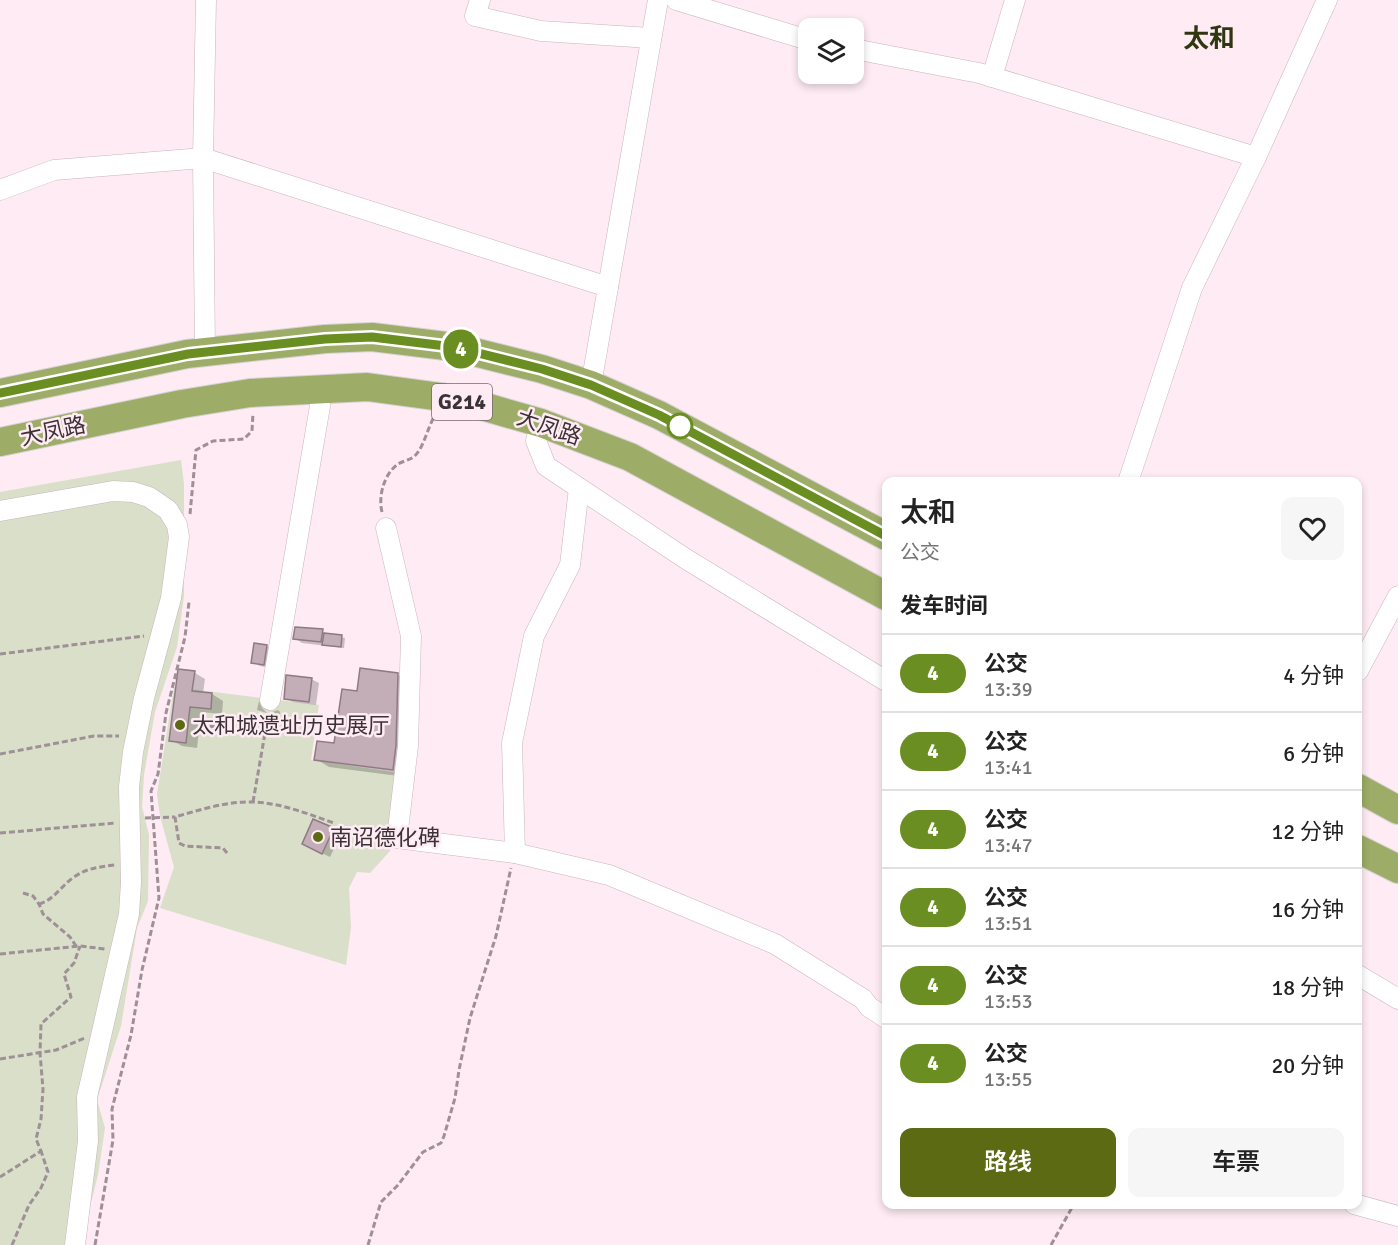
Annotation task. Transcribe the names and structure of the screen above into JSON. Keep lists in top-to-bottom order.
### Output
{
  "streets": {
    "highway": ["G214", "大凤路"]
  },
  "districts": ["太和"],
  "places": ["太和城遗址历史展厅", "南诏德化碑"],
  "lines": ["bus line 4"],
  "page": {
    "on_map": "4",
    "heading": [
      ["太和", "公交"],
      "发车时间"
    ],
    "list": [
      {
        "mark": "4",
        "name": "公交",
        "note": "13:39",
        "value": "4 分钟"
      },
      {
        "mark": "4",
        "name": "公交",
        "note": "13:41",
        "value": "6 分钟"
      },
      {
        "mark": "4",
        "name": "公交",
        "note": "13:47",
        "value": "12 分钟"
      },
      {
        "mark": "4",
        "name": "公交",
        "note": "13:51",
        "value": "16 分钟"
      },
      {
        "mark": "4",
        "name": "公交",
        "note": "13:53",
        "value": "18 分钟"
      },
      {
        "mark": "4",
        "name": "公交",
        "note": "13:55",
        "value": "20 分钟"
      }
    ],
    "buttons": ["路线", "车票"]
  }
}
